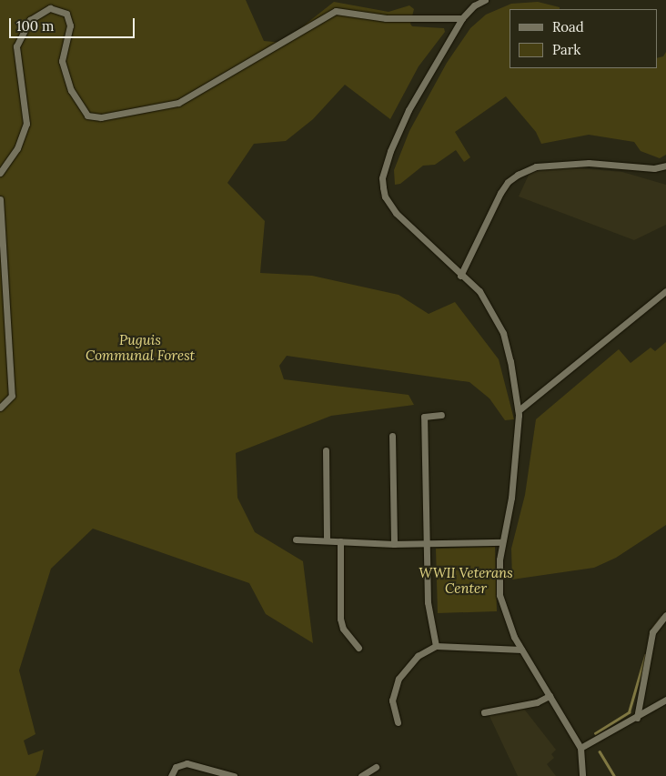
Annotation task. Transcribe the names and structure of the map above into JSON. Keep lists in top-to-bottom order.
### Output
{
  "parks": ["Puguis Communal Forest", "WWII Veterans Center"],
  "legend": ["Road", "Park"],
  "scale_bar": "100 m"
}
